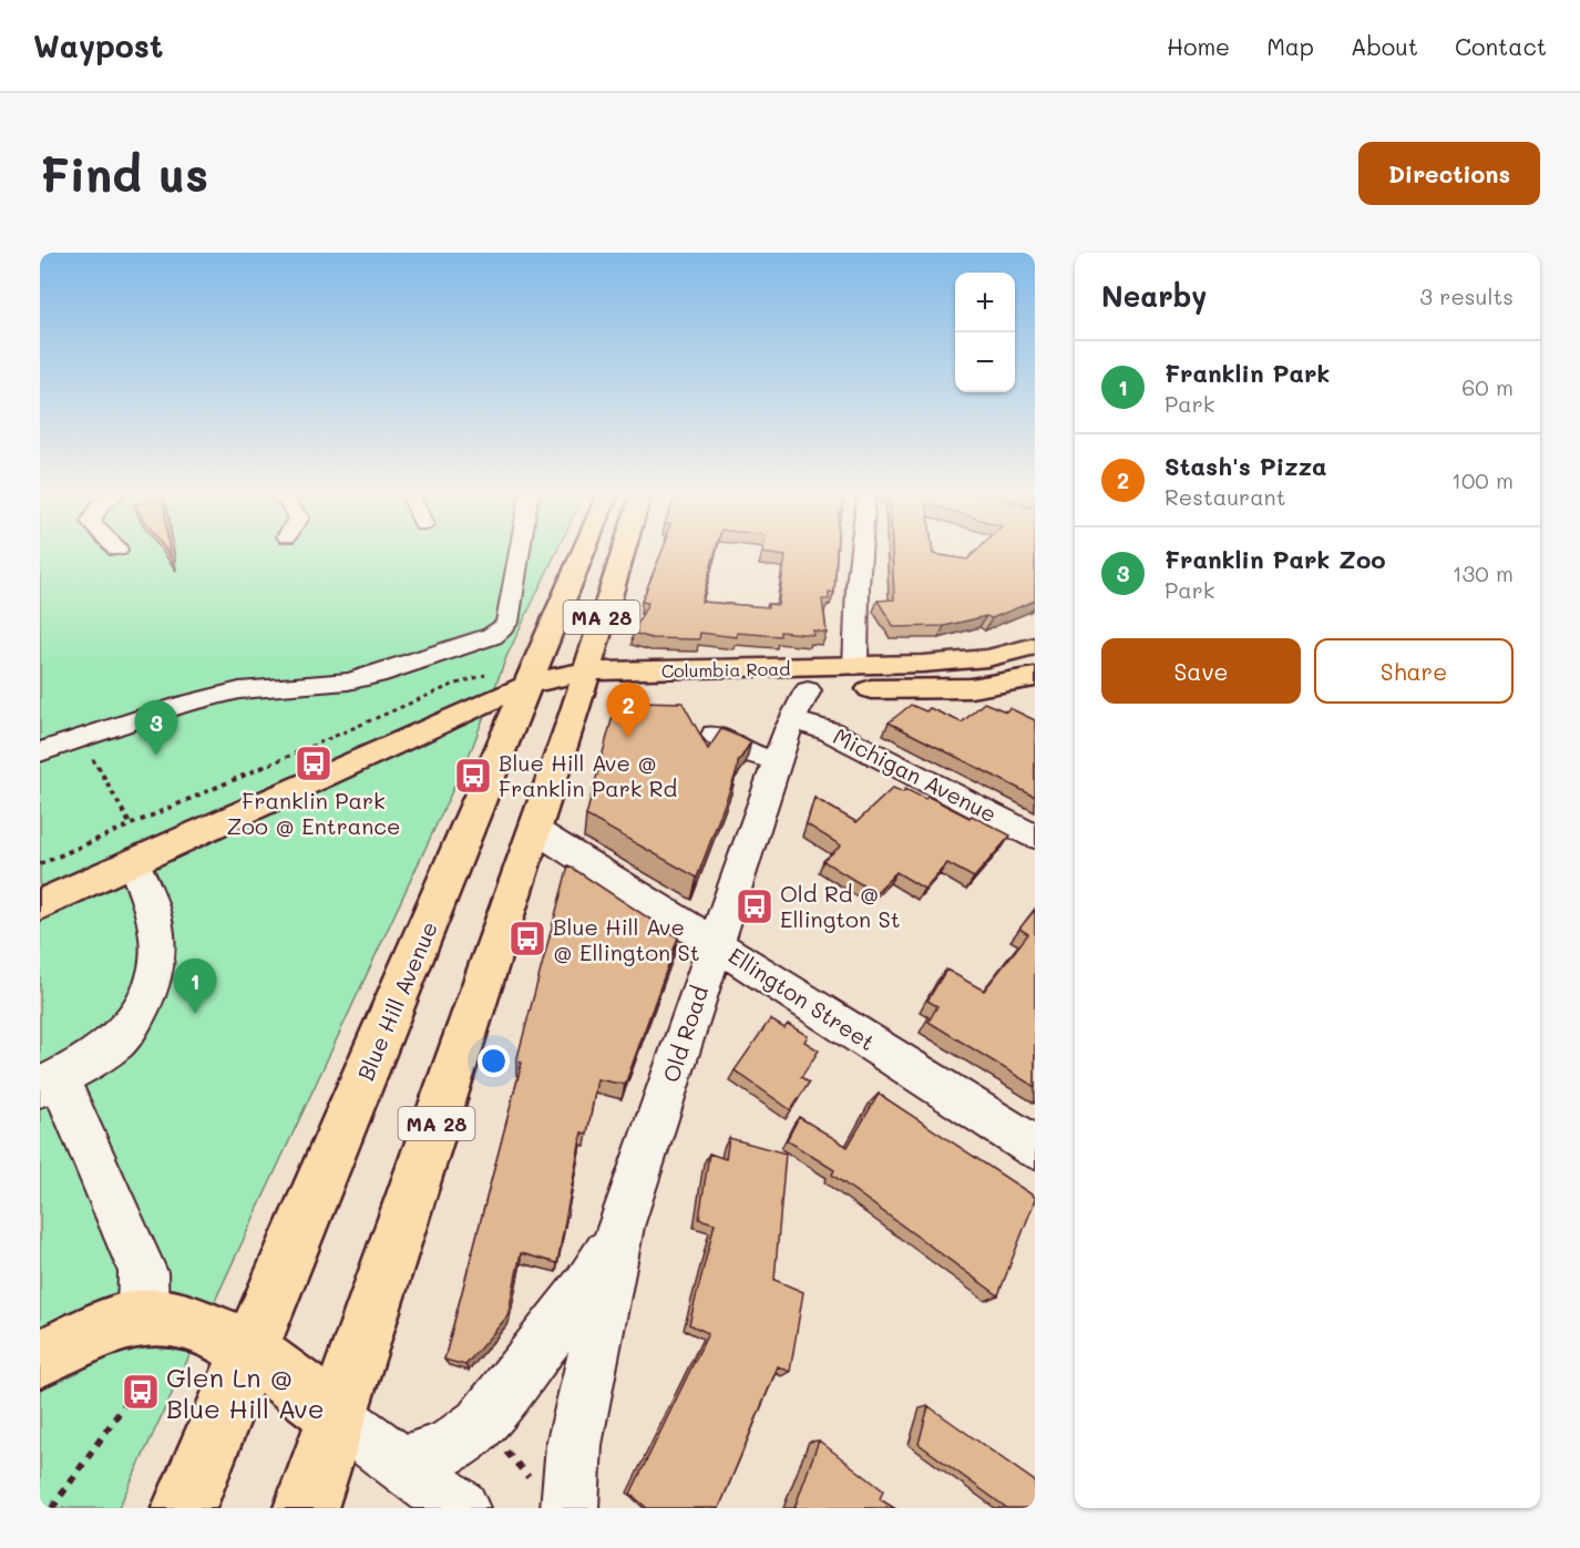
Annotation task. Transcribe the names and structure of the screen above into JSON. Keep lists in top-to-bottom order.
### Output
{
  "streets": {
    "main road": ["MA 28", "Columbia Road", "Blue Hill Avenue"],
    "street": ["Michigan Avenue", "Ellington Street", "Old Road"]
  },
  "crossings": [
    ["MA 28", "Columbia Road"],
    ["MA 28", "Ellington Street"],
    ["Columbia Road", "Blue Hill Avenue"],
    ["Columbia Road", "Old Road"],
    ["Michigan Avenue", "Old Road"],
    ["Ellington Street", "Old Road"]
  ],
  "places": {
    "bus stop": [
      "Franklin Park Zoo @ Entrance",
      "Blue Hill Ave @ Franklin Park Rd",
      "Old Rd @ Ellington St",
      "Blue Hill Ave @ Ellington St",
      "Glen Ln @ Blue Hill Ave"
    ]
  },
  "page": {
    "header": "Waypost",
    "nav": [
      "Home",
      "Map",
      "About",
      "Contact"
    ],
    "buttons": [
      "Directions",
      ["Save", "Share"]
    ],
    "title": "Find us",
    "heading": ["Nearby", "3 results"],
    "map_buttons": ["+", "−"],
    "list": [
      {
        "mark": "1",
        "name": "Franklin Park",
        "note": "Park",
        "value": "60 m"
      },
      {
        "mark": "2",
        "name": "Stash's Pizza",
        "note": "Restaurant",
        "value": "100 m"
      },
      {
        "mark": "3",
        "name": "Franklin Park Zoo",
        "note": "Park",
        "value": "130 m"
      }
    ],
    "pins": ["2", "3", "1"]
  }
}
